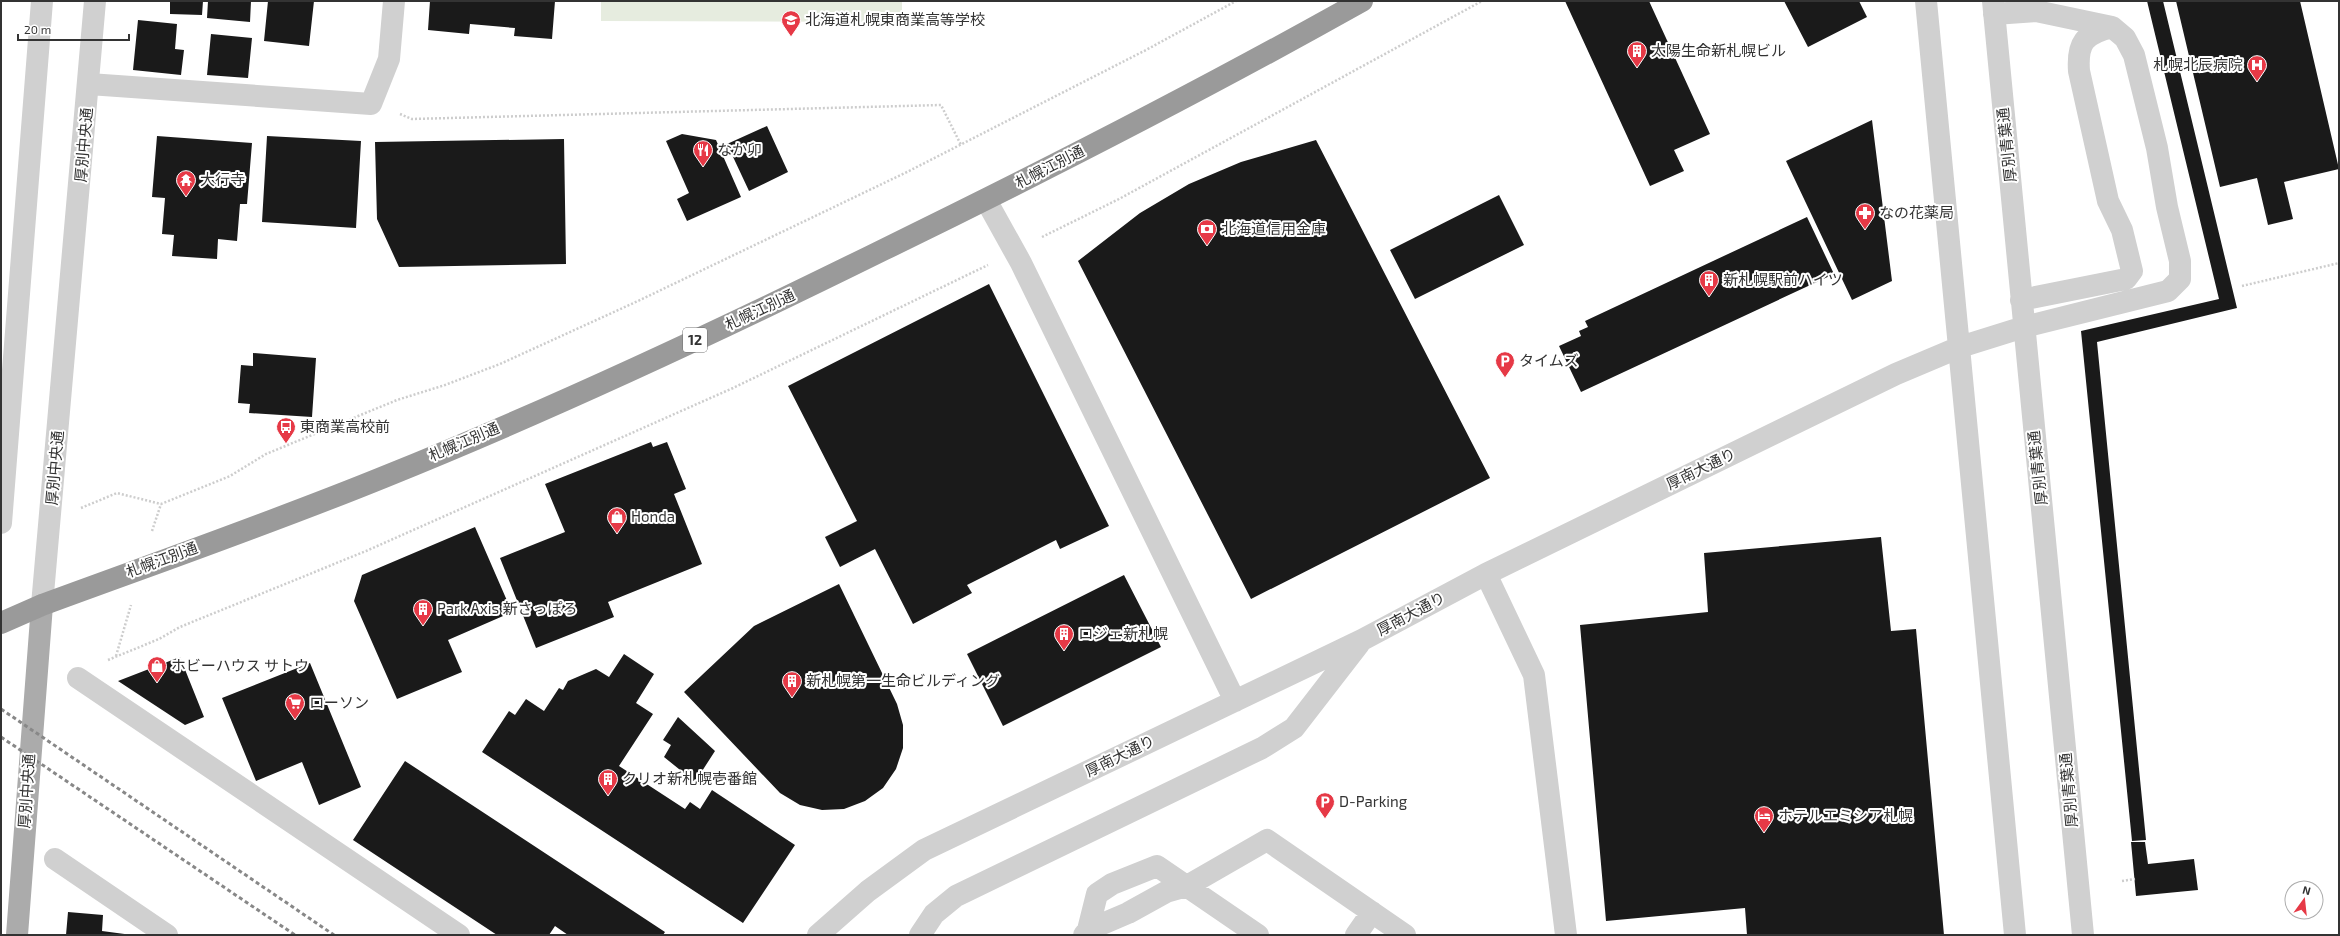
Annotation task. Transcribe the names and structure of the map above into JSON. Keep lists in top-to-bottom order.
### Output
{
  "streets": {
    "highway": ["札幌江別通", "12"],
    "main road": ["厚別中央通"],
    "street": ["厚別青葉通", "厚南大通り"]
  },
  "crossings": [
    ["厚別中央通", "札幌江別通"],
    ["厚別青葉通", "厚南大通り"]
  ],
  "places": {
    "school or university": ["北海道札幌東商業高等学校"],
    "building": [
      "太陽生命新札幌ビル",
      "新札幌駅前ハイツ",
      "Park Axis 新さっぽろ",
      "ロジェ新札幌",
      "新札幌第一生命ビルディング",
      "クリオ新札幌壱番館"
    ],
    "hospital": ["札幌北辰病院"],
    "restaurant": ["なか卯"],
    "temple": ["大行寺"],
    "pharmacy": ["なの花薬局"],
    "bank": ["北海道信用金庫"],
    "parking": ["タイムズ", "D-Parking"],
    "bus stop": ["東商業高校前"],
    "shop": ["Honda", "ホビーハウス サトウ"],
    "supermarket": ["ローソン"],
    "hotel": ["ホテルエミシア札幌"]
  },
  "scale_bar": "20 m",
  "north": "top"
}
